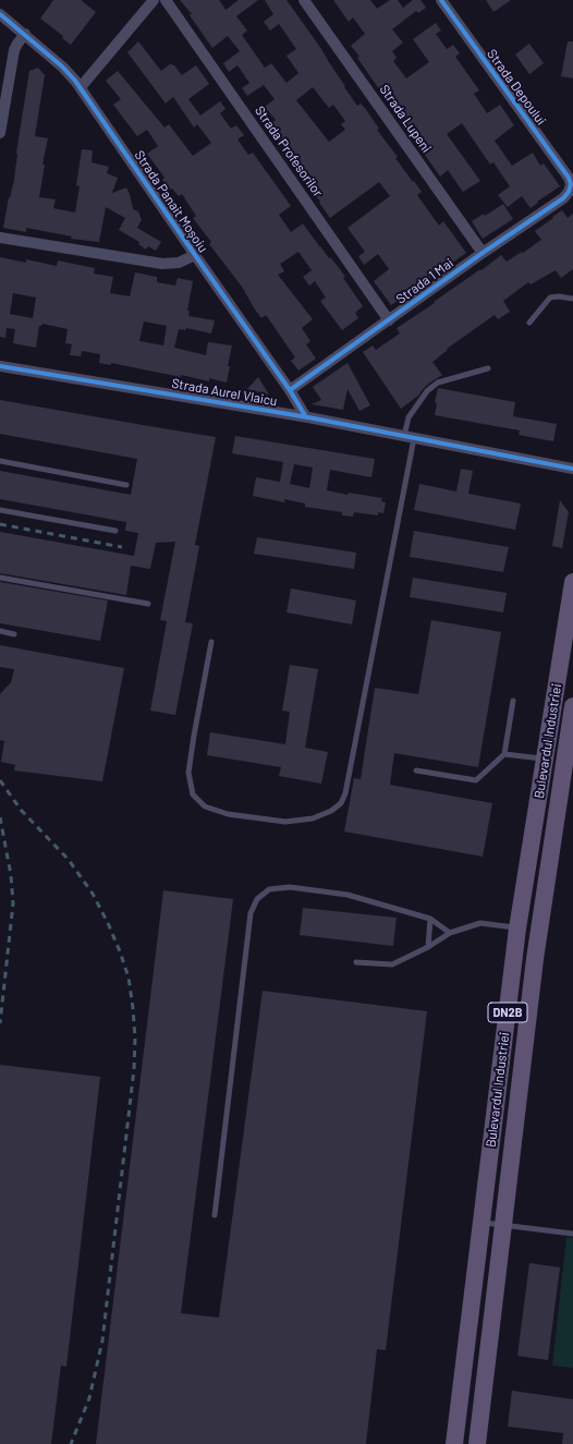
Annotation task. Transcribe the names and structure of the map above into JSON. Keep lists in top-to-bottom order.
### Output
{
  "streets": {
    "main road": ["Bulevardul Industriei", "DN2B"],
    "street": [
      "Strada Depoului",
      "Strada Lupeni",
      "Strada Profesorilor",
      "Strada Panait Moșoiu",
      "Strada 1 Mai",
      "Strada Aurel Vlaicu"
    ]
  },
  "crossings": [
    ["Strada Depoului", "Strada 1 Mai"],
    ["Strada Lupeni", "Strada 1 Mai"],
    ["Strada Profesorilor", "Strada 1 Mai"],
    ["Strada Panait Moșoiu", "Strada 1 Mai"],
    ["Strada Panait Moșoiu", "Strada Aurel Vlaicu"]
  ]
}
